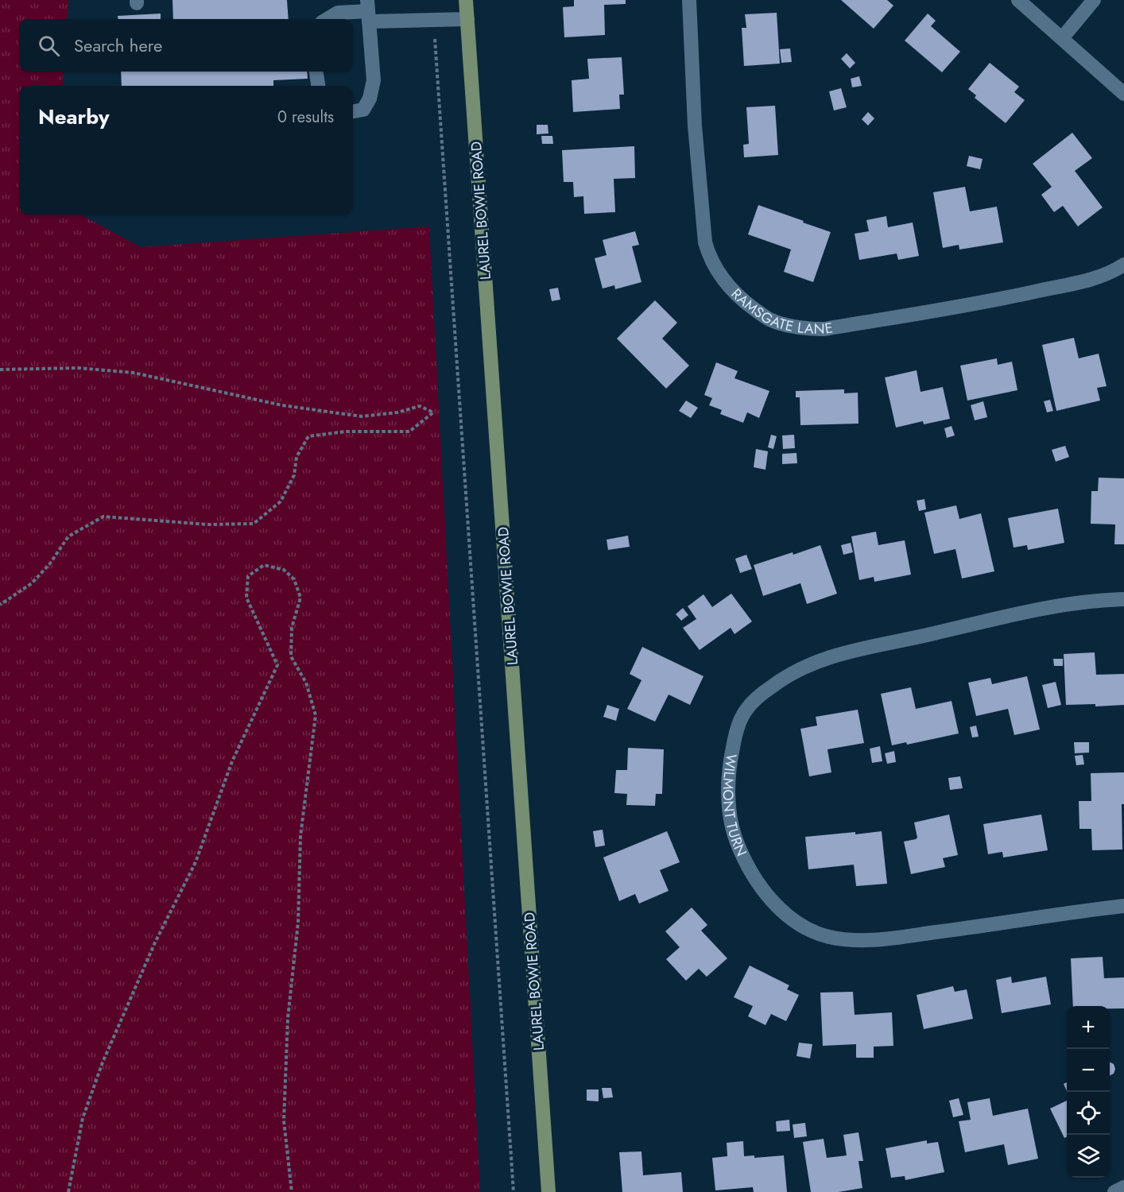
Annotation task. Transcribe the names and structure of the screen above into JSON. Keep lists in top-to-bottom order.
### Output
{
  "streets": {
    "main road": ["LAUREL BOWIE ROAD"],
    "street": ["RAMSGATE LANE", "WILMONT TURN"]
  },
  "page": {
    "search": "Search here",
    "heading": ["Nearby", "0 results"],
    "map_buttons": ["+", "−"]
  }
}
